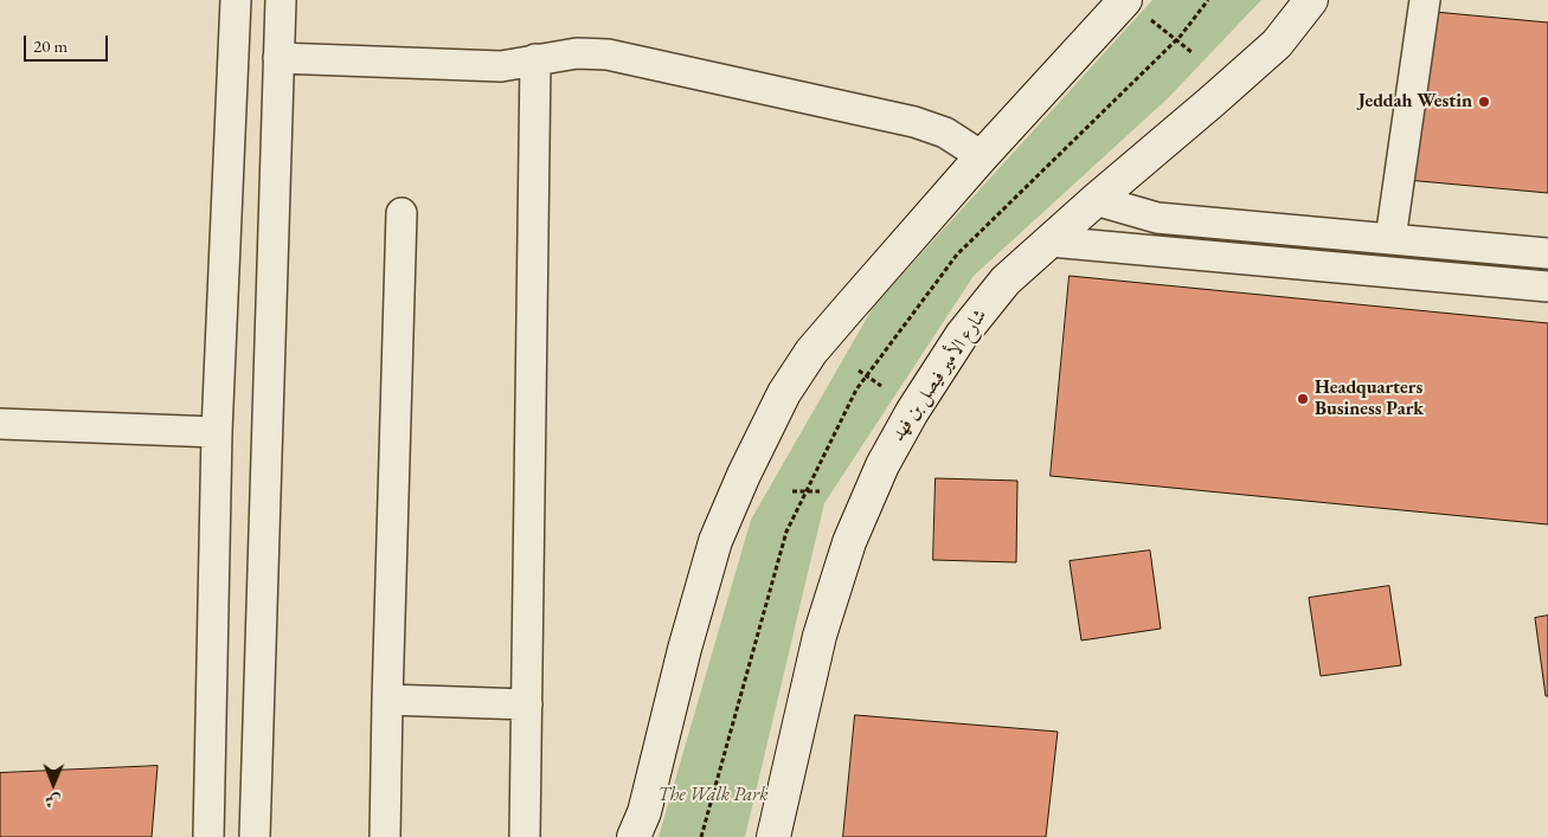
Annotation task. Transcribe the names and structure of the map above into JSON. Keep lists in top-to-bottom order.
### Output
{
  "streets": {
    "main road": ["شارع الأمير فيصل بن فهد"]
  },
  "parks": ["The Walk Park"],
  "places": ["Jeddah Westin", "Headquarters Business Park"],
  "scale_bar": "20 m",
  "north": "bottom"
}
